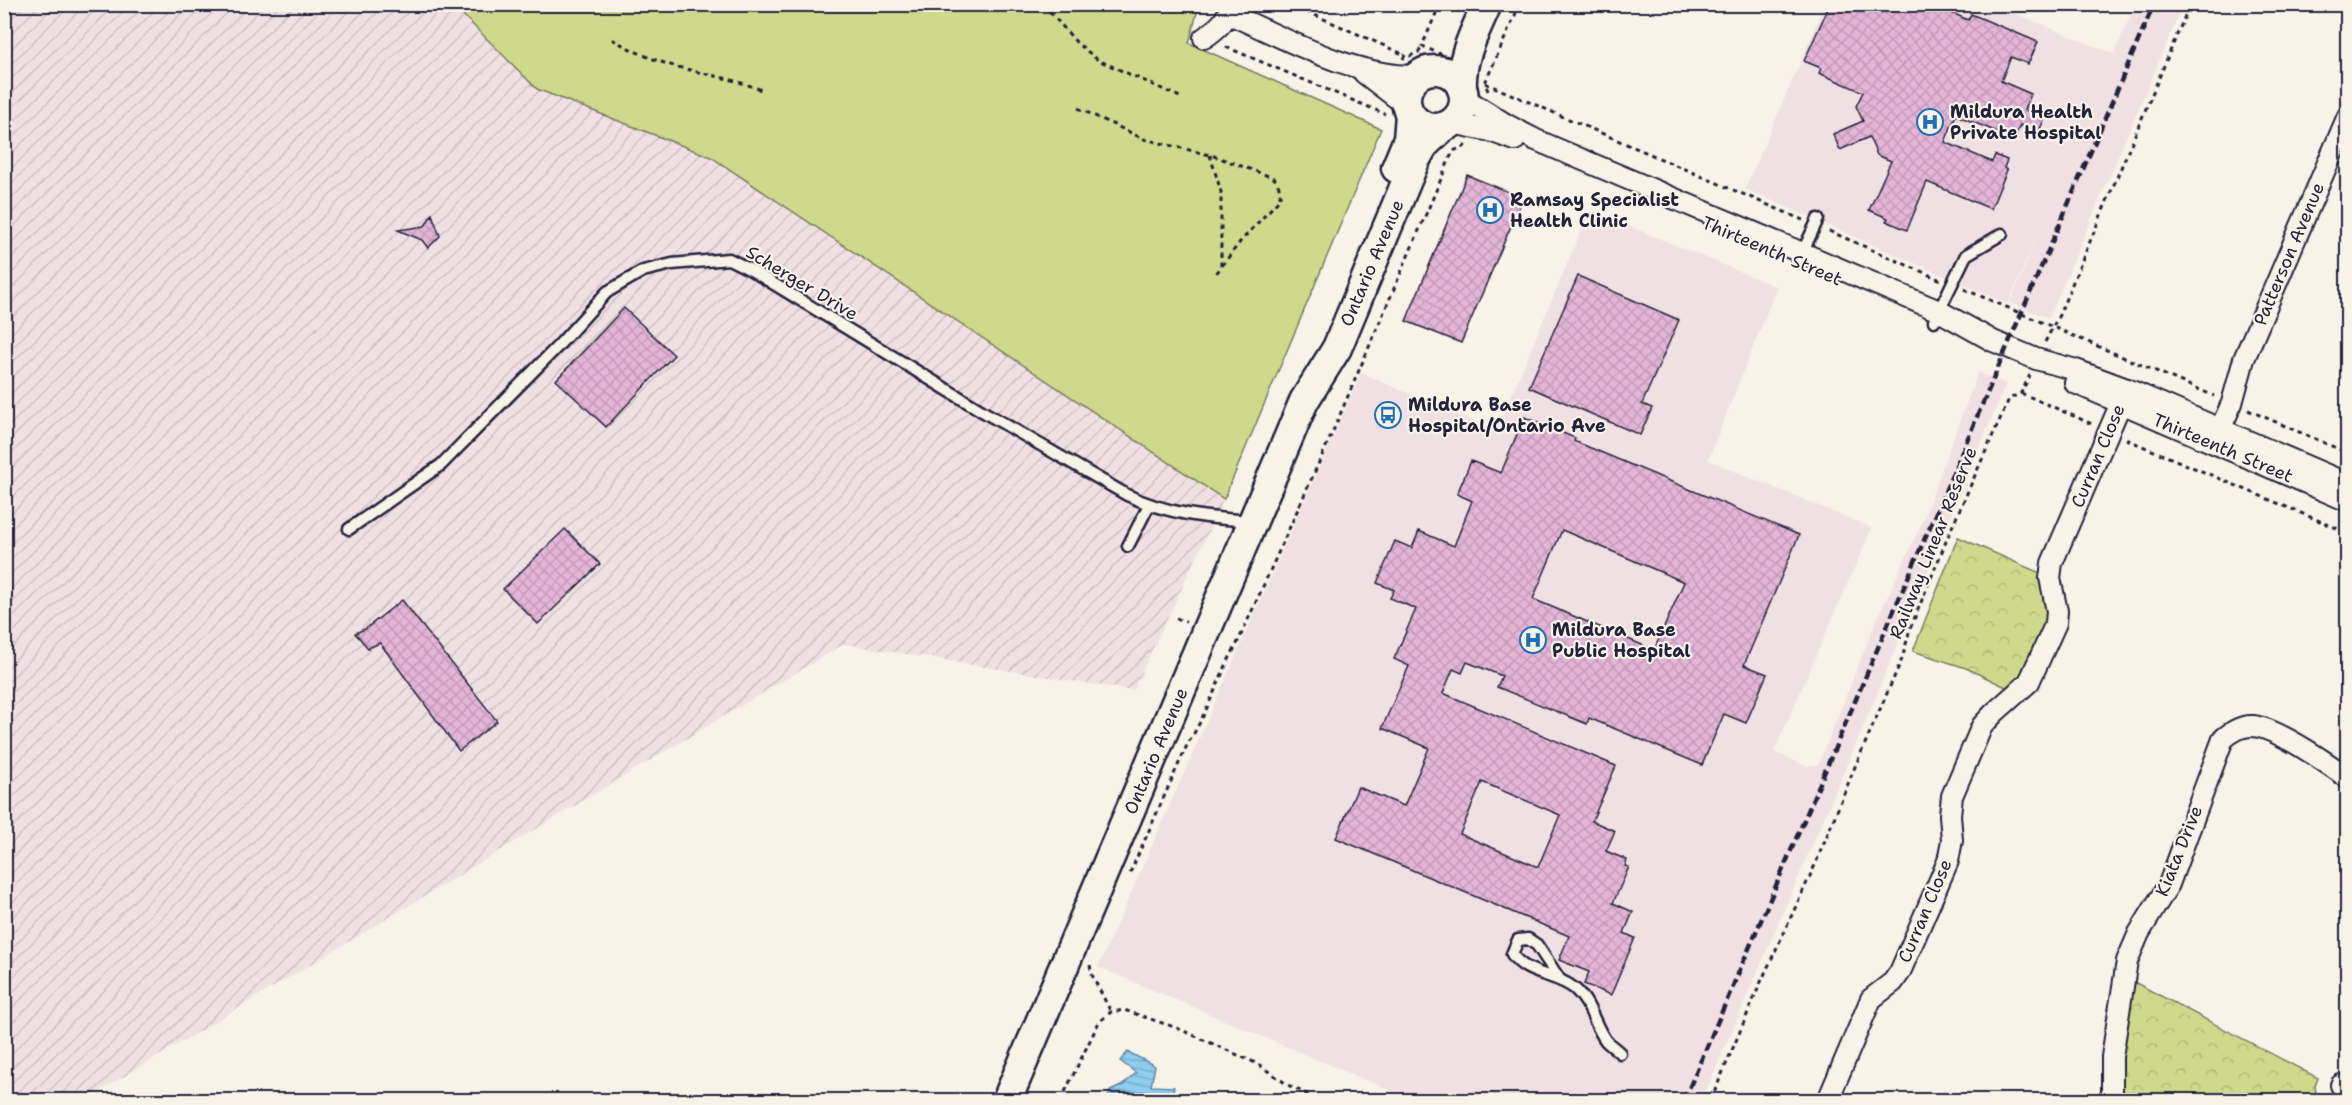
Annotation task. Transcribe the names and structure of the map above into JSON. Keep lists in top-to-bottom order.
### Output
{
  "streets": {
    "street": [
      "Thirteenth Street",
      "Patterson Avenue",
      "Ontario Avenue",
      "Curran Close",
      "Kiata Drive"
    ],
    "lane": ["Scherger Drive"],
    "path": ["Railway Linear Reserve"]
  },
  "crossings": [
    ["Thirteenth Street", "Patterson Avenue"],
    ["Thirteenth Street", "Ontario Avenue"],
    ["Thirteenth Street", "Curran Close"],
    ["Thirteenth Street", "Railway Linear Reserve"],
    ["Ontario Avenue", "Scherger Drive"]
  ],
  "places": {
    "hospital": ["Mildura Health Private Hospital", "Ramsay Specialist Health Clinic", "Mildura Base Public Hospital"],
    "bus stop": ["Mildura Base Hospital/Ontario Ave"]
  }
}
